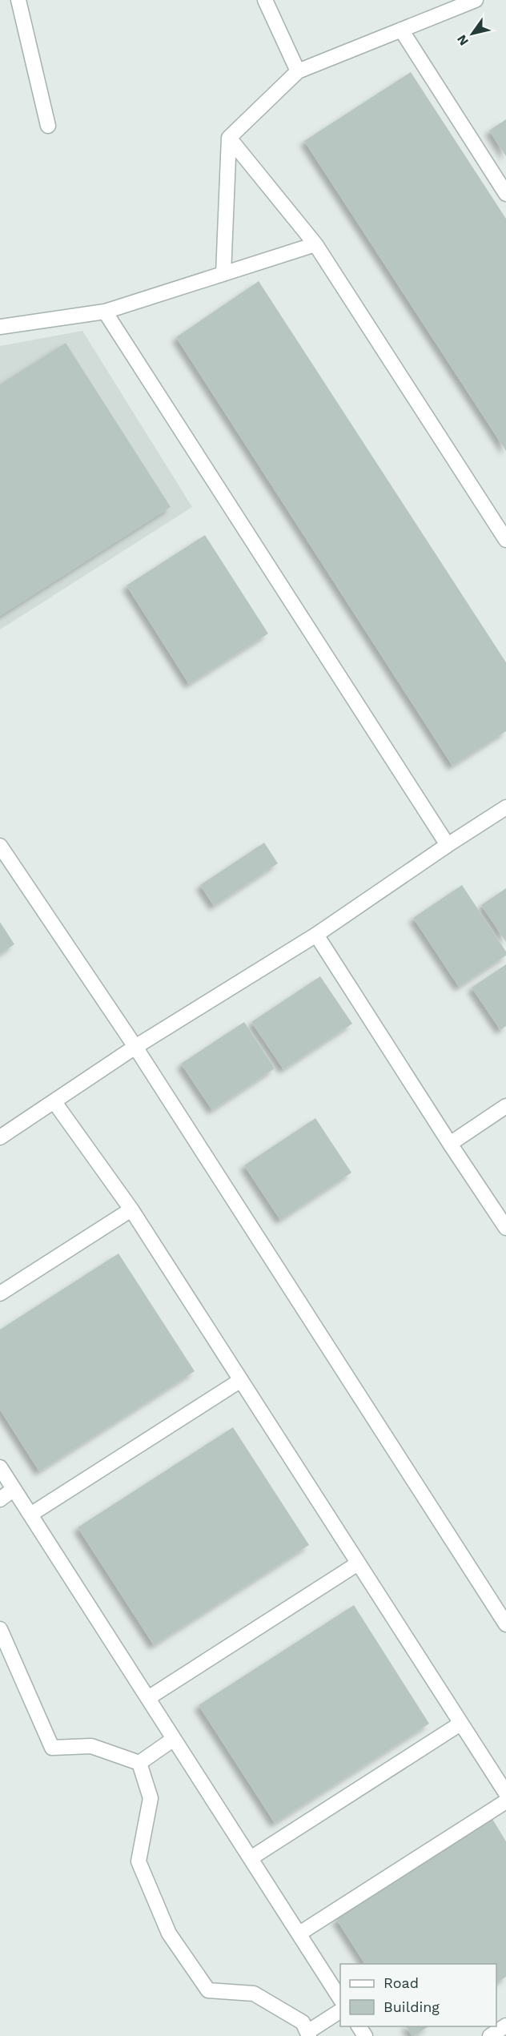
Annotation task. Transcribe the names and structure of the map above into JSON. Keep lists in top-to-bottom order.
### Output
{
  "legend": ["Road", "Building"],
  "north": "bottom left"
}
